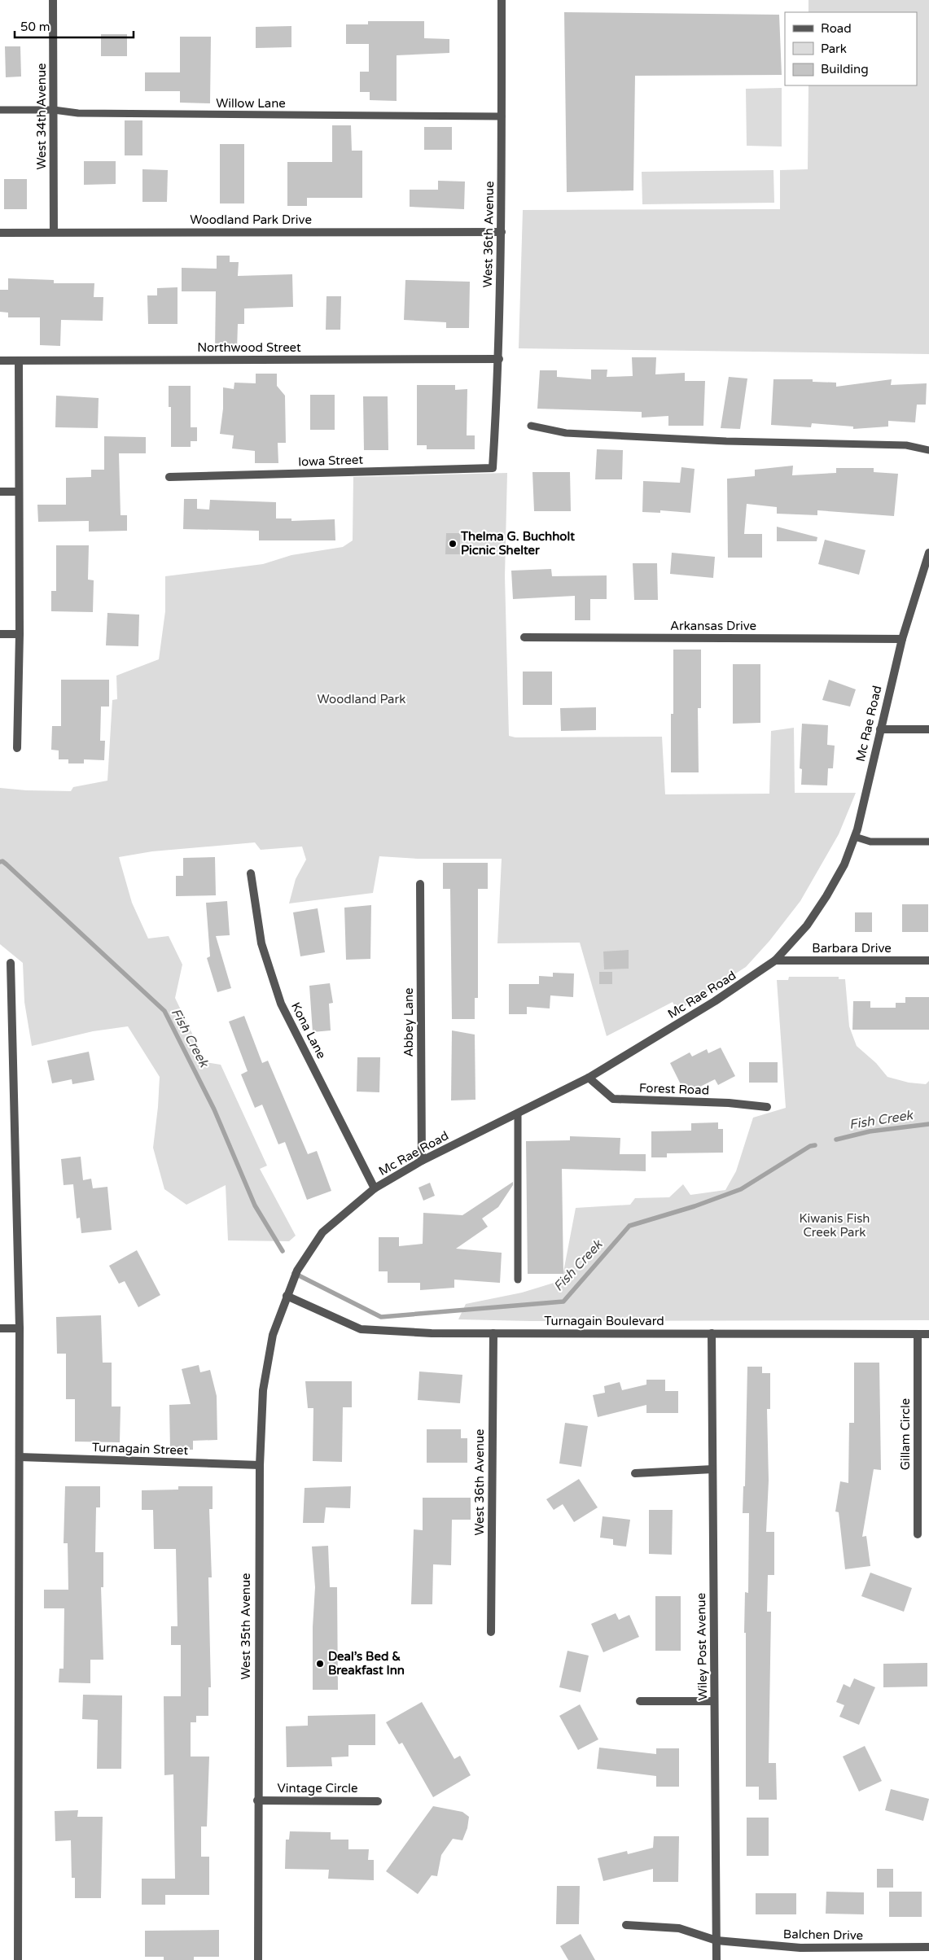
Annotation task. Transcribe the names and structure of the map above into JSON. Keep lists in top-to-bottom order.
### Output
{
  "streets": {
    "street": [
      "West 34th Avenue",
      "Woodland Park Drive",
      "West 36th Avenue",
      "Northwood Street",
      "Iowa Street",
      "Arkansas Drive",
      "Mc Rae Road",
      "Barbara Drive",
      "Abbey Lane",
      "Kona Lane",
      "Forest Road",
      "Turnagain Boulevard",
      "Gillam Circle",
      "Turnagain Street",
      "West 35th Avenue",
      "Wiley Post Avenue",
      "Vintage Circle",
      "Balchen Drive"
    ],
    "lane": ["Willow Lane"]
  },
  "crossings": [
    ["Willow Lane", "West 34th Avenue"],
    ["Willow Lane", "West 36th Avenue"],
    ["West 34th Avenue", "Woodland Park Drive"],
    ["Woodland Park Drive", "West 36th Avenue"],
    ["West 36th Avenue", "Northwood Street"],
    ["West 36th Avenue", "Iowa Street"],
    ["West 36th Avenue", "Turnagain Boulevard"],
    ["Arkansas Drive", "Mc Rae Road"],
    ["Mc Rae Road", "Barbara Drive"],
    ["Mc Rae Road", "Abbey Lane"],
    ["Mc Rae Road", "Kona Lane"],
    ["Mc Rae Road", "Forest Road"],
    ["Mc Rae Road", "Turnagain Boulevard"],
    ["Mc Rae Road", "West 35th Avenue"],
    ["Turnagain Boulevard", "Gillam Circle"],
    ["Turnagain Boulevard", "West 35th Avenue"],
    ["Turnagain Boulevard", "Wiley Post Avenue"],
    ["Turnagain Street", "West 35th Avenue"],
    ["West 35th Avenue", "Vintage Circle"],
    ["Wiley Post Avenue", "Balchen Drive"]
  ],
  "water": ["Fish Creek"],
  "parks": ["Woodland Park", "Kiwanis Fish Creek Park"],
  "places": ["Thelma G. Buchholt Picnic Shelter", "Deal’s Bed & Breakfast Inn"],
  "legend": ["Road", "Park", "Building"],
  "scale_bar": "50 m"
}
